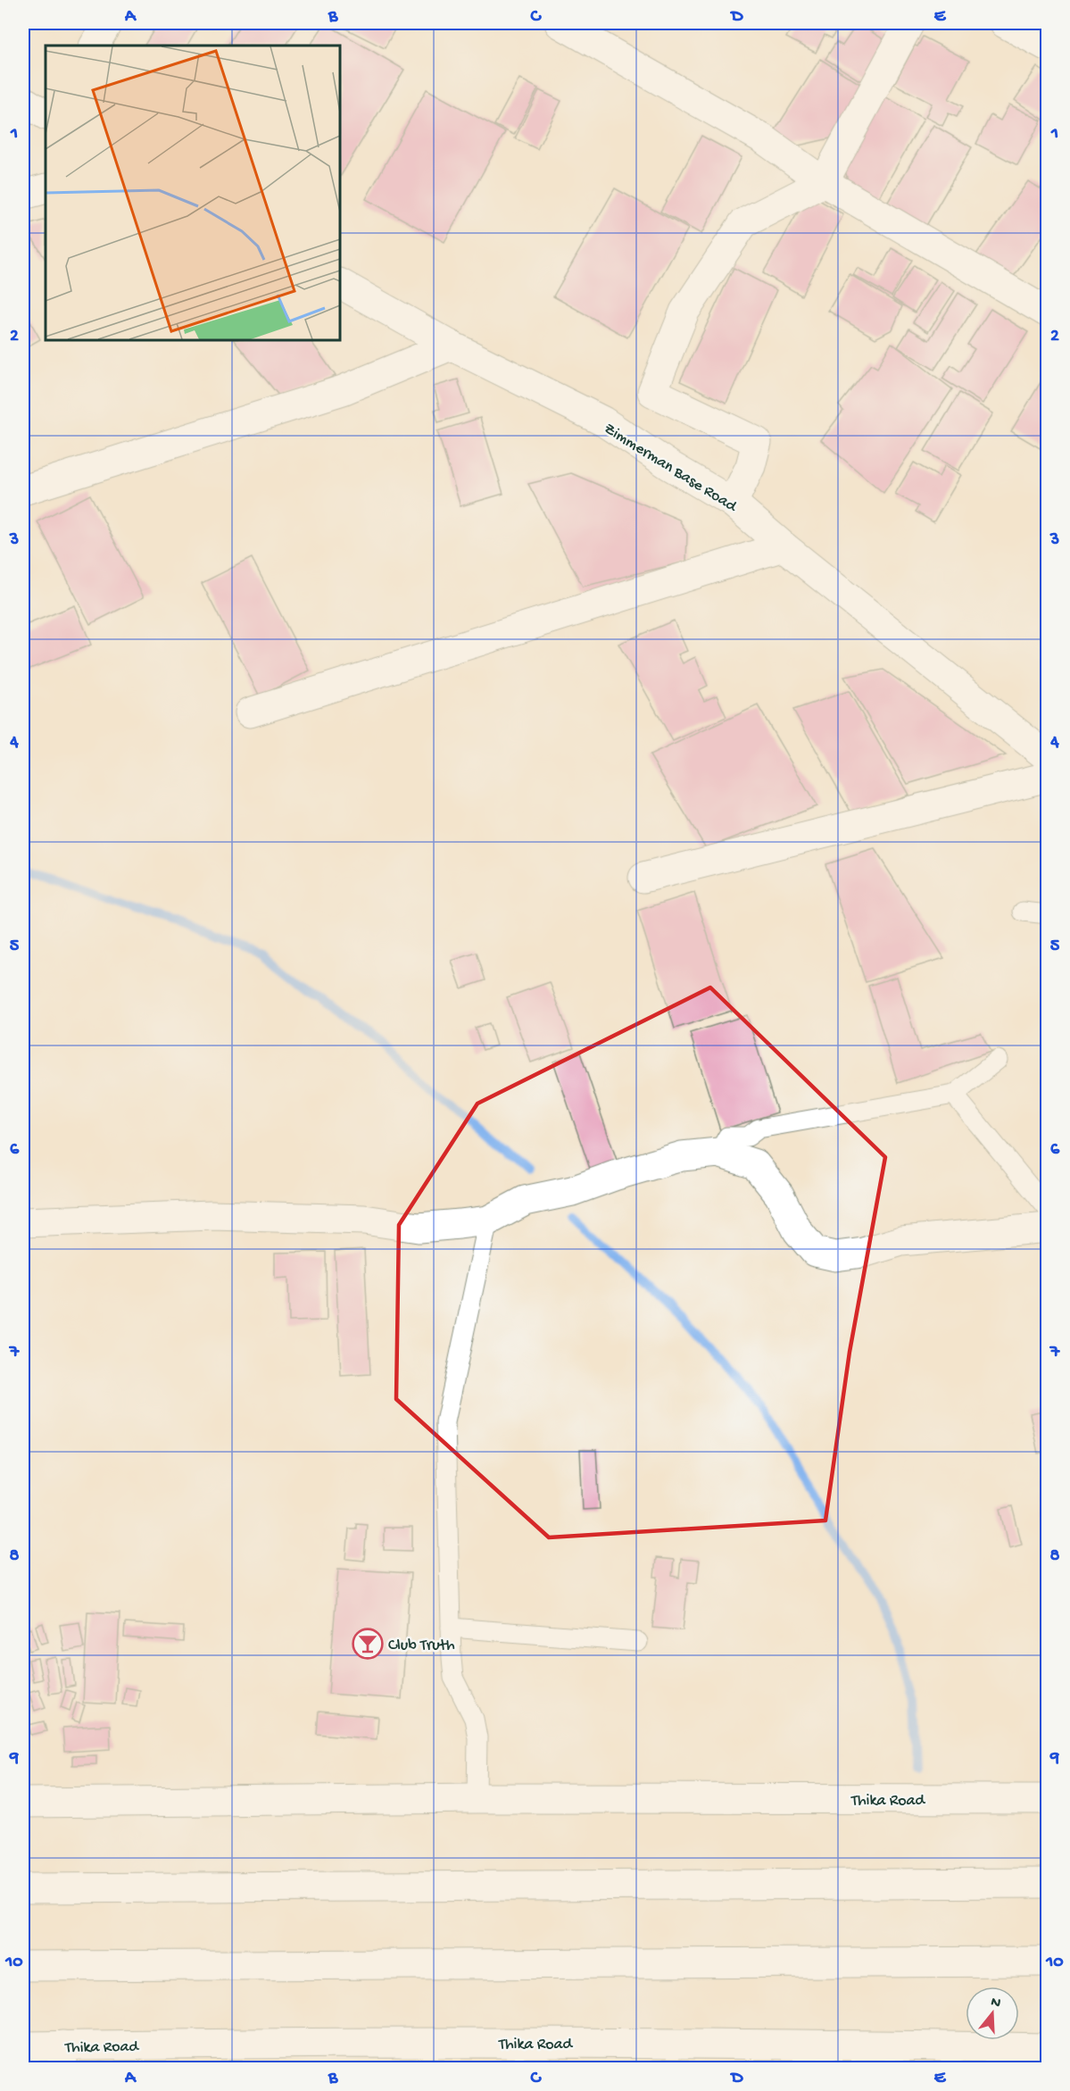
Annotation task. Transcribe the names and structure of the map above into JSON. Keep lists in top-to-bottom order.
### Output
{
  "streets": {
    "main road": ["Zimmerman Base Road", "Thika Road"]
  },
  "places": {
    "bar": ["Club Truth"]
  },
  "north": "top",
  "grid": {
    "columns": [
      "A",
      "B",
      "C",
      "D",
      "E"
    ],
    "rows": [
      "1",
      "2",
      "3",
      "4",
      "5",
      "6",
      "7",
      "8",
      "9",
      "10"
    ]
  }
}
